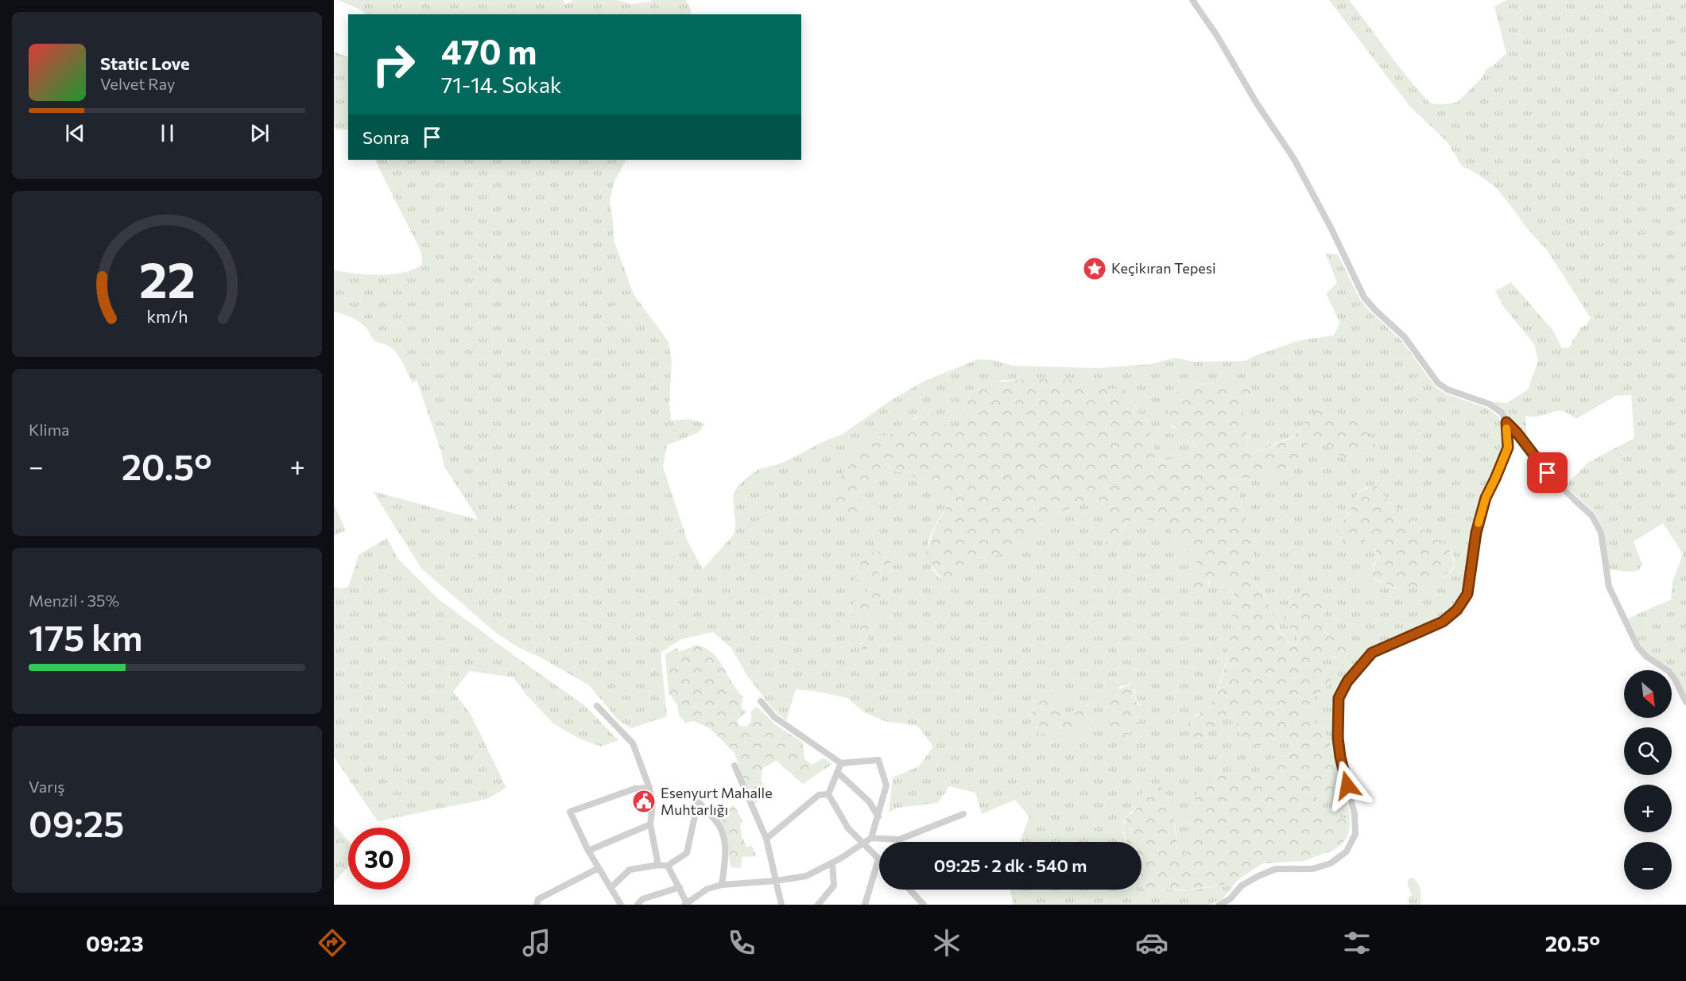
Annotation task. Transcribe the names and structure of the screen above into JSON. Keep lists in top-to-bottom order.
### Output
{
  "places": {
    "place": ["Keçikıran Tepesi"],
    "public building": ["Esenyurt Mahalle Muhtarlığı"]
  },
  "north": "bottom right",
  "page": {
    "turn": ["470 m", "71-14. Sokak"],
    "song": ["Static Love", "Velvet Ray"],
    "then": "Sonra",
    "tile": [
      "Klima",
      ["Menzil · 35%", "175 km"],
      ["Varış", "09:25"]
    ],
    "heat": ["−", "20.5°", "+"],
    "map_buttons": ["+", "−"],
    "limit": "30",
    "trip": "09:25 · 2 dk · 540 m",
    "tabs": ["09:23", "20.5°"],
    "gauge": ["22", "km/h"]
  }
}
